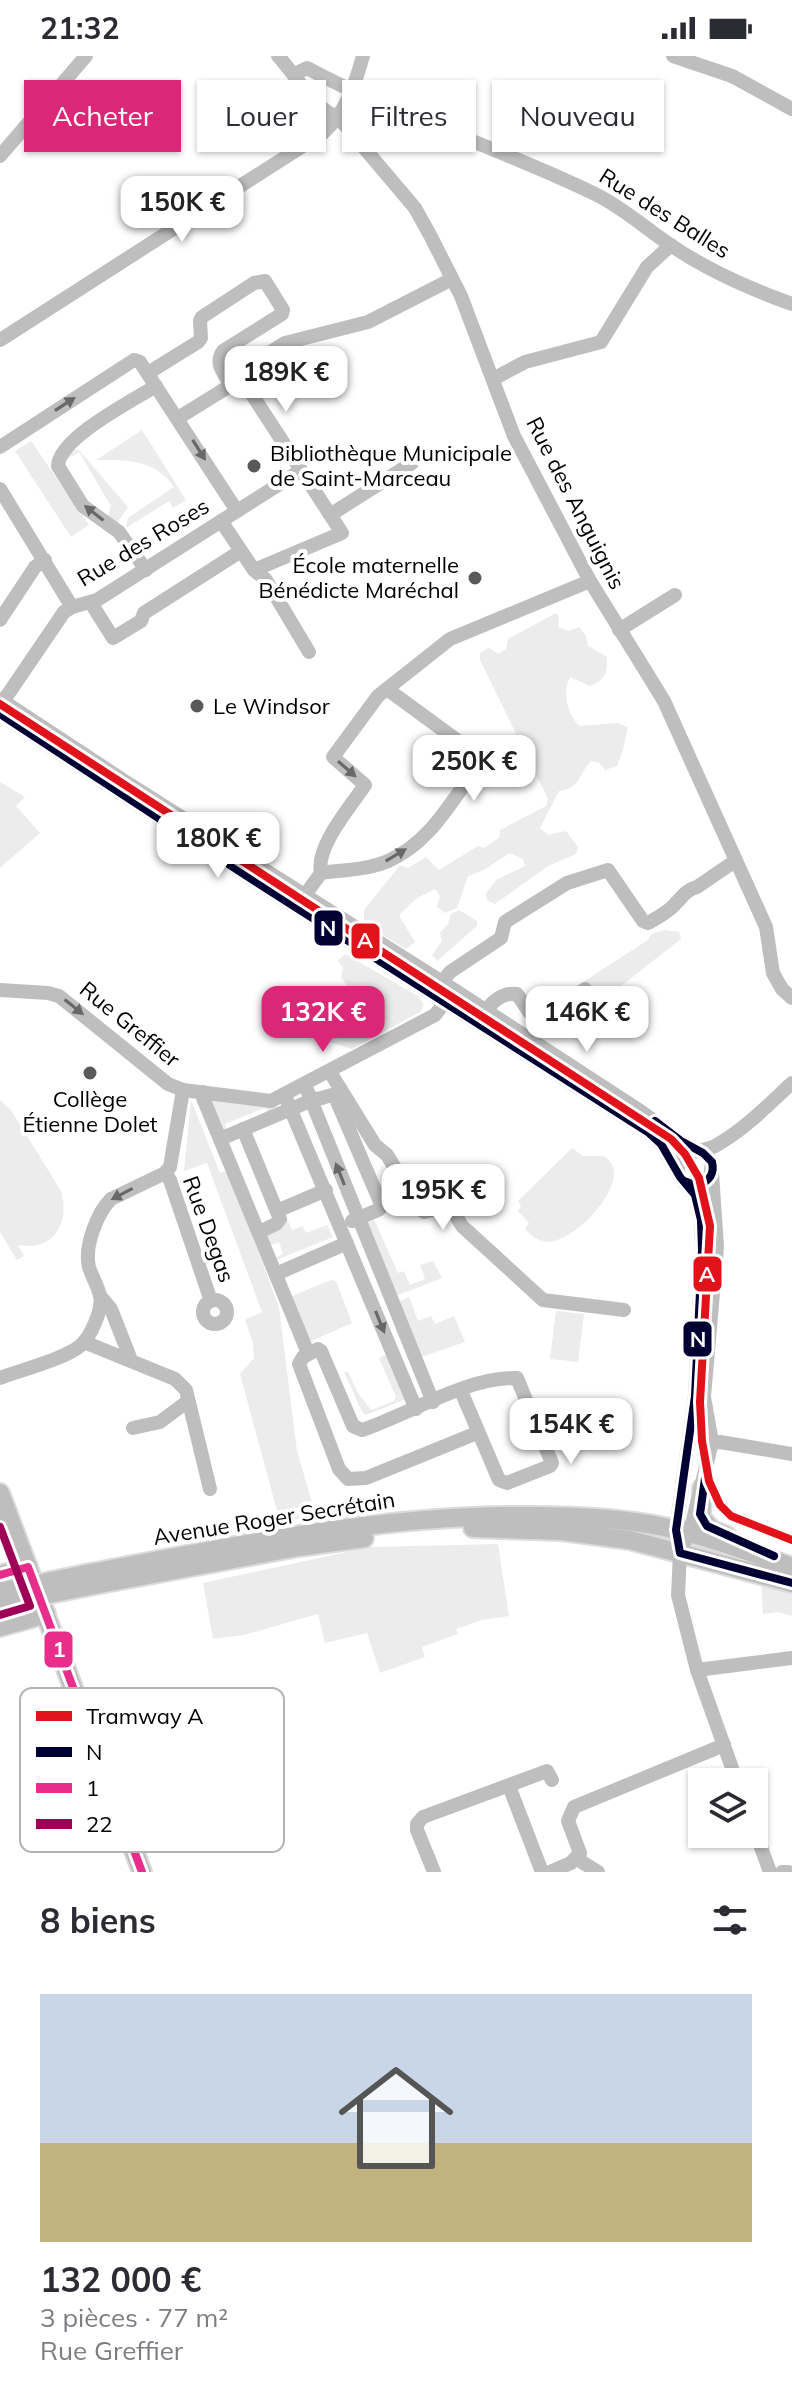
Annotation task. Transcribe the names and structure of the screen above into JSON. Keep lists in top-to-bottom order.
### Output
{
  "streets": {
    "main road": ["Avenue Roger Secrétain"],
    "street": [
      "Rue des Balles",
      "Rue des Anguignis",
      "Rue des Roses",
      "Rue Greffier",
      "Rue Degas"
    ]
  },
  "crossings": [
    ["Rue des Balles", "Rue des Anguignis"],
    ["Rue des Anguignis", "Rue Greffier"]
  ],
  "places": [
    "Bibliothèque Municipale de Saint-Marceau",
    "École maternelle Bénédicte Maréchal",
    "Le Windsor",
    "Collège Étienne Dolet"
  ],
  "lines": [
    "tram line A",
    "transit line N",
    "transit line 22",
    "transit line 1"
  ],
  "legend": [
    "Tramway A",
    "N",
    "1",
    "22"
  ],
  "page": {
    "status": "21:32",
    "chip": [
      "Acheter",
      "Louer",
      "Filtres",
      "Nouveau"
    ],
    "price": [
      "150K €",
      "189K €",
      "250K €",
      "180K €",
      "132K €",
      "146K €",
      "195K €",
      "154K €"
    ],
    "heading": "8 biens",
    "list": [
      {
        "name": "132 000 €",
        "note": "3 pièces · 77 m² · Rue Greffier"
      }
    ]
  }
}
